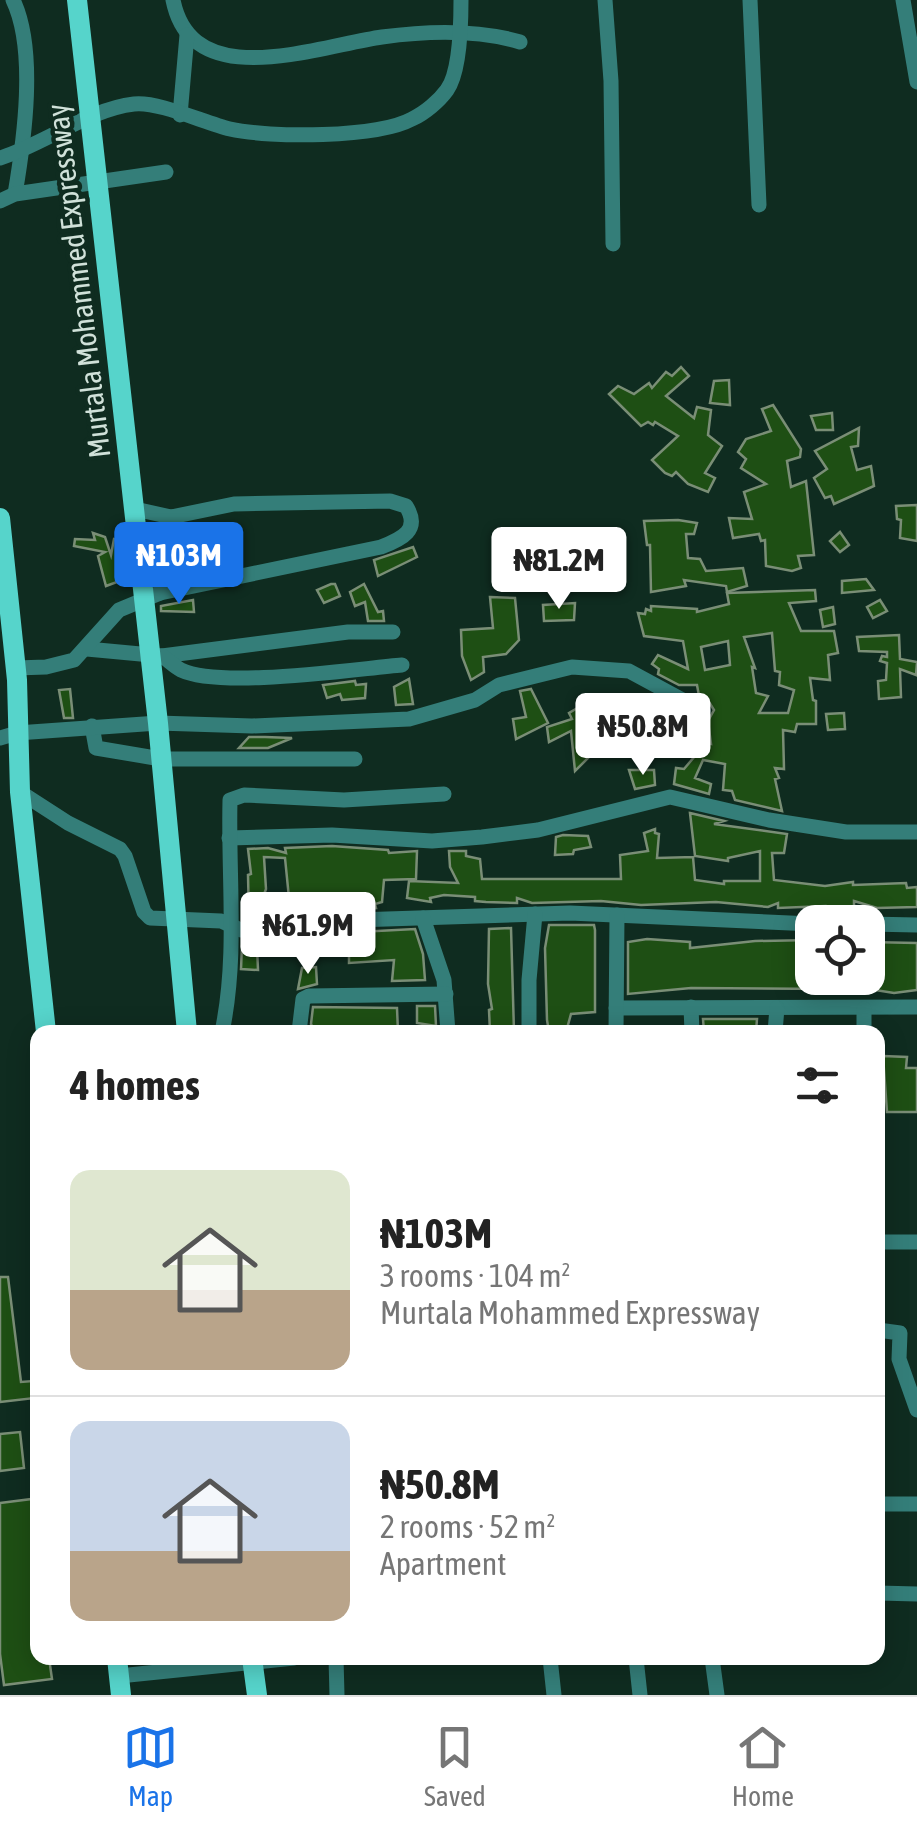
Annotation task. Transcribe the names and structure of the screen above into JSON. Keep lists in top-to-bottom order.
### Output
{
  "streets": {
    "main road": ["Murtala Mohammed Expressway"]
  },
  "page": {
    "price": [
      "₦103M",
      "₦81.2M",
      "₦50.8M",
      "₦61.9M"
    ],
    "heading": "4 homes",
    "list": [
      {
        "name": "₦103M",
        "note": "3 rooms · 104 m² · Murtala Mohammed Expressway"
      },
      {
        "name": "₦50.8M",
        "note": "2 rooms · 52 m² · Apartment"
      }
    ],
    "tabs": ["Map", "Saved", "Home"]
  }
}
